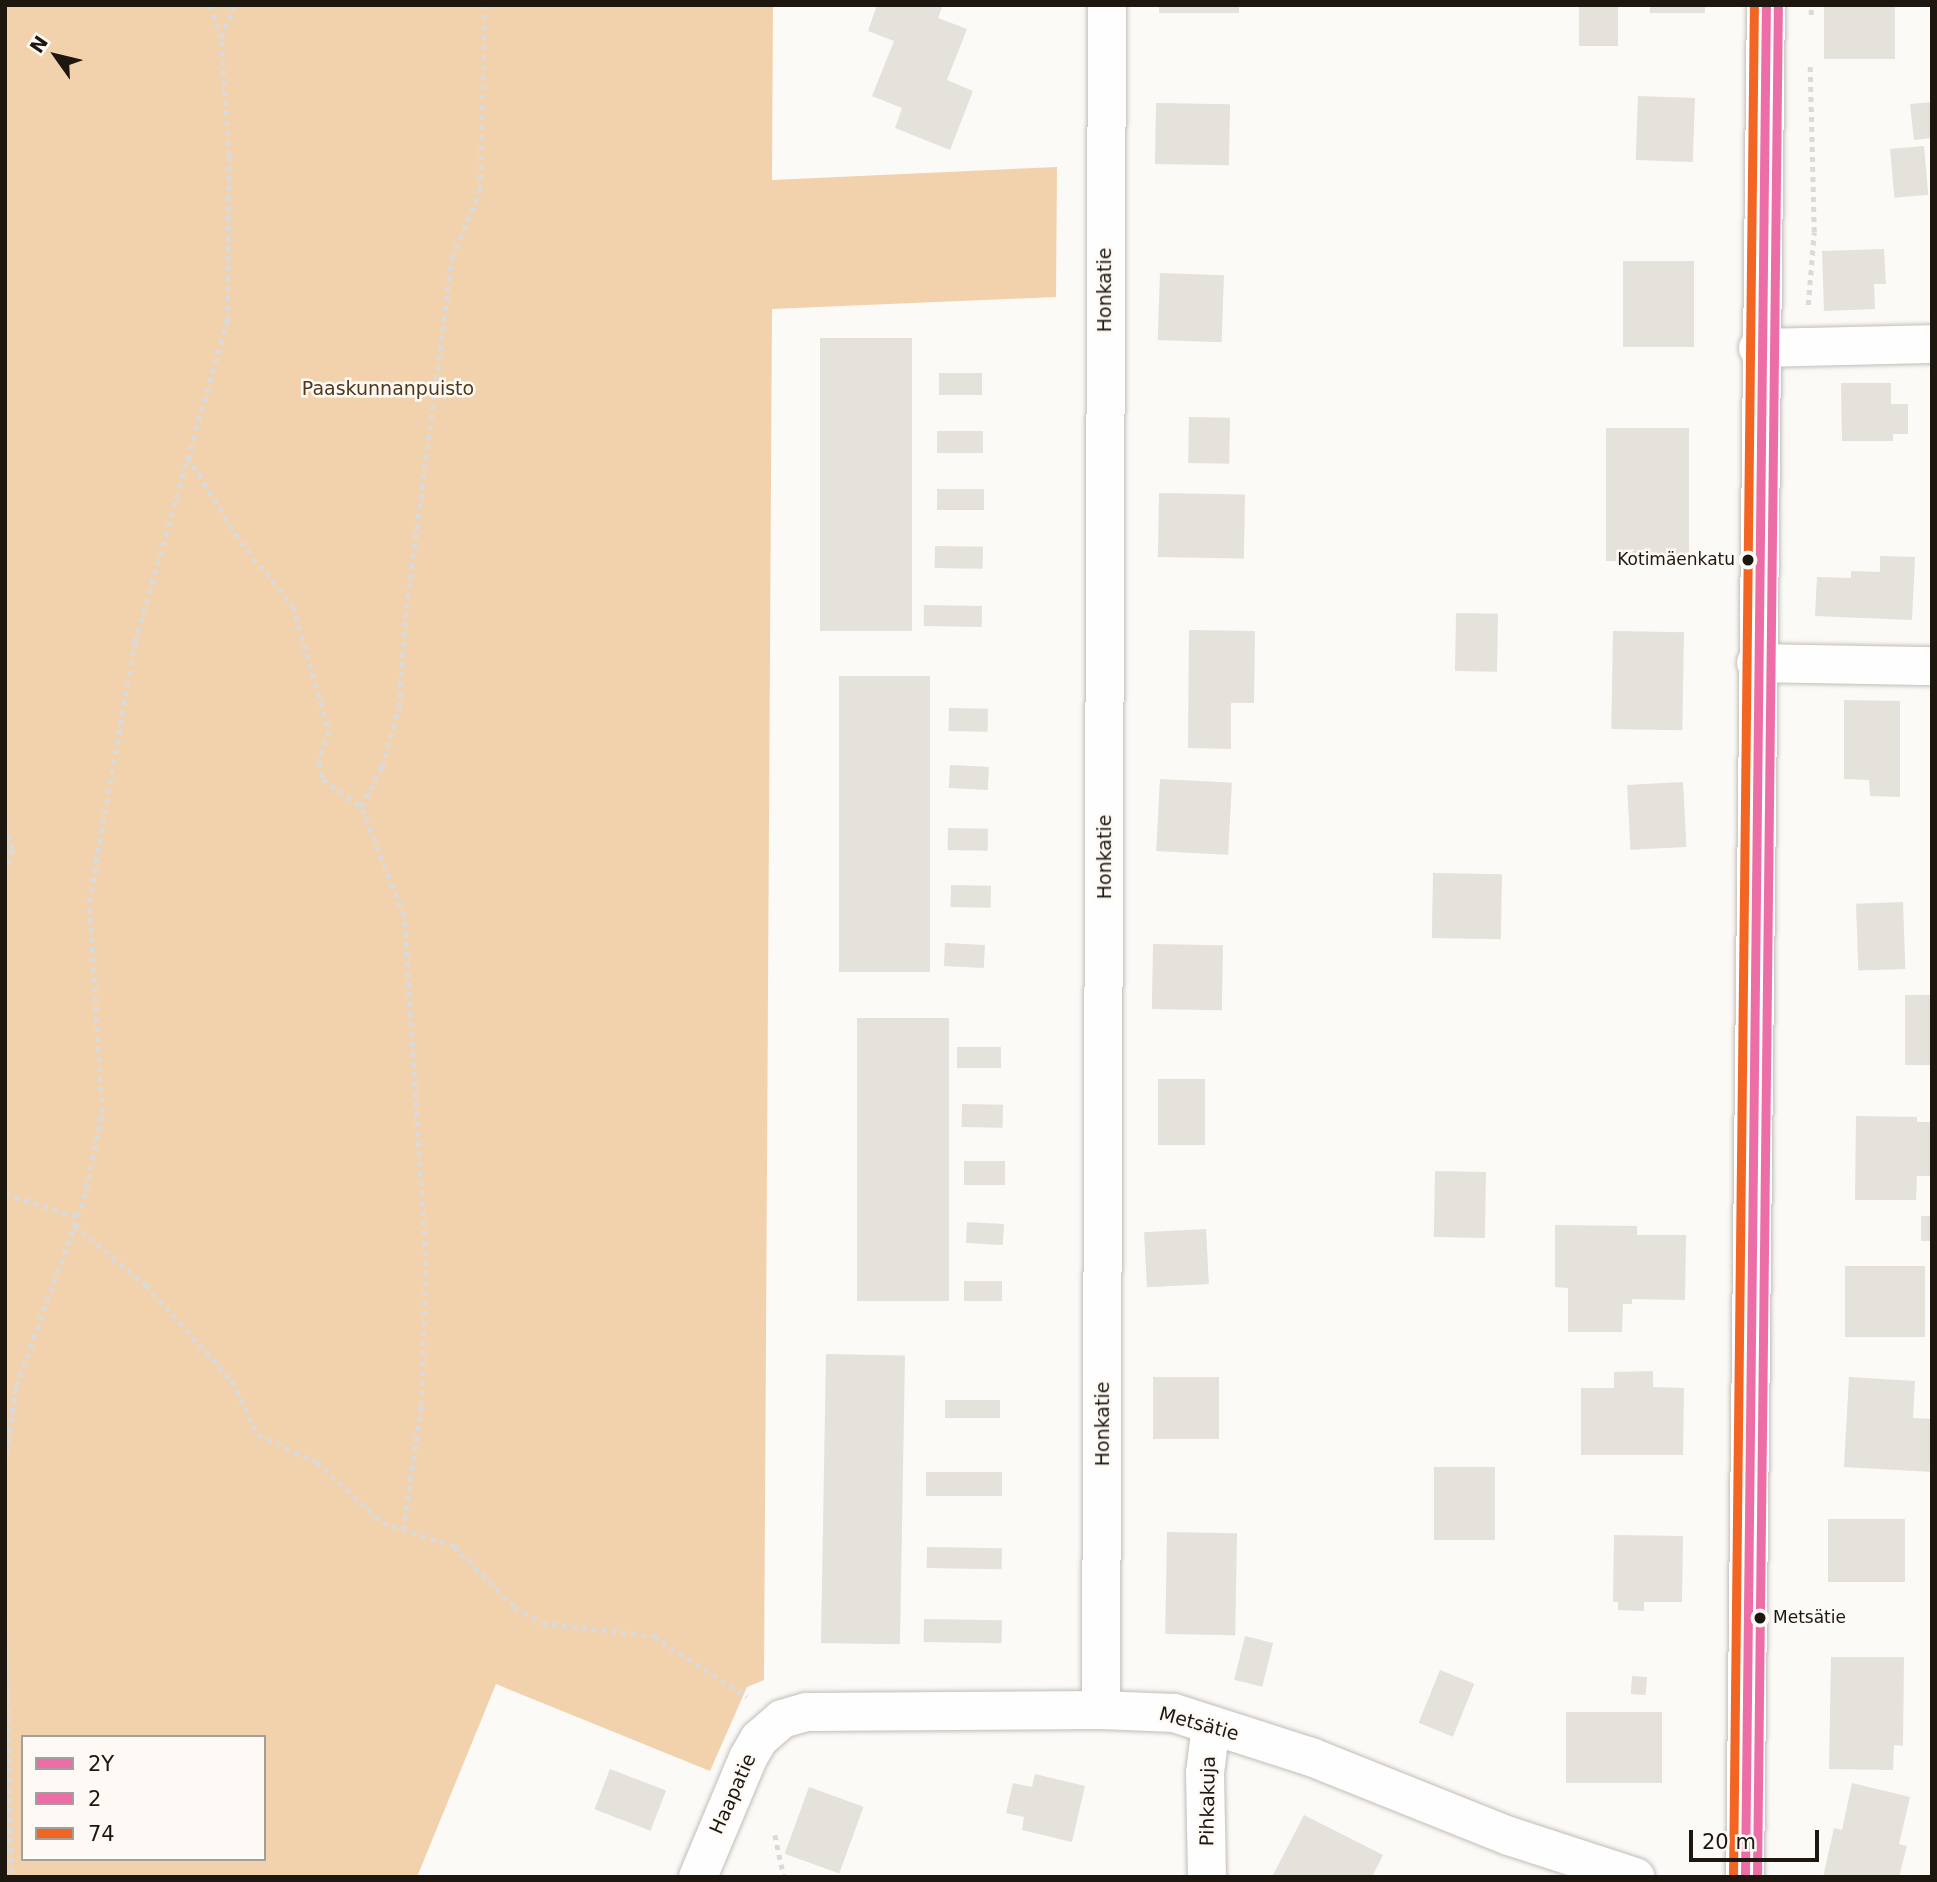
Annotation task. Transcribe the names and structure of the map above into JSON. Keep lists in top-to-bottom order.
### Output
{
  "streets": {
    "street": [
      "Honkatie",
      "Metsätie",
      "Haapatie",
      "Pihkakuja"
    ]
  },
  "crossings": [
    ["Honkatie", "Metsätie"],
    ["Metsätie", "Haapatie"],
    ["Metsätie", "Pihkakuja"]
  ],
  "parks": ["Paaskunnanpuisto"],
  "places": ["Kotimäenkatu", "Metsätie"],
  "lines": ["transit line 2Y", "transit line 2", "transit line 74"],
  "legend": ["2Y", "2", "74"],
  "scale_bar": "20 m",
  "north": "top left"
}
